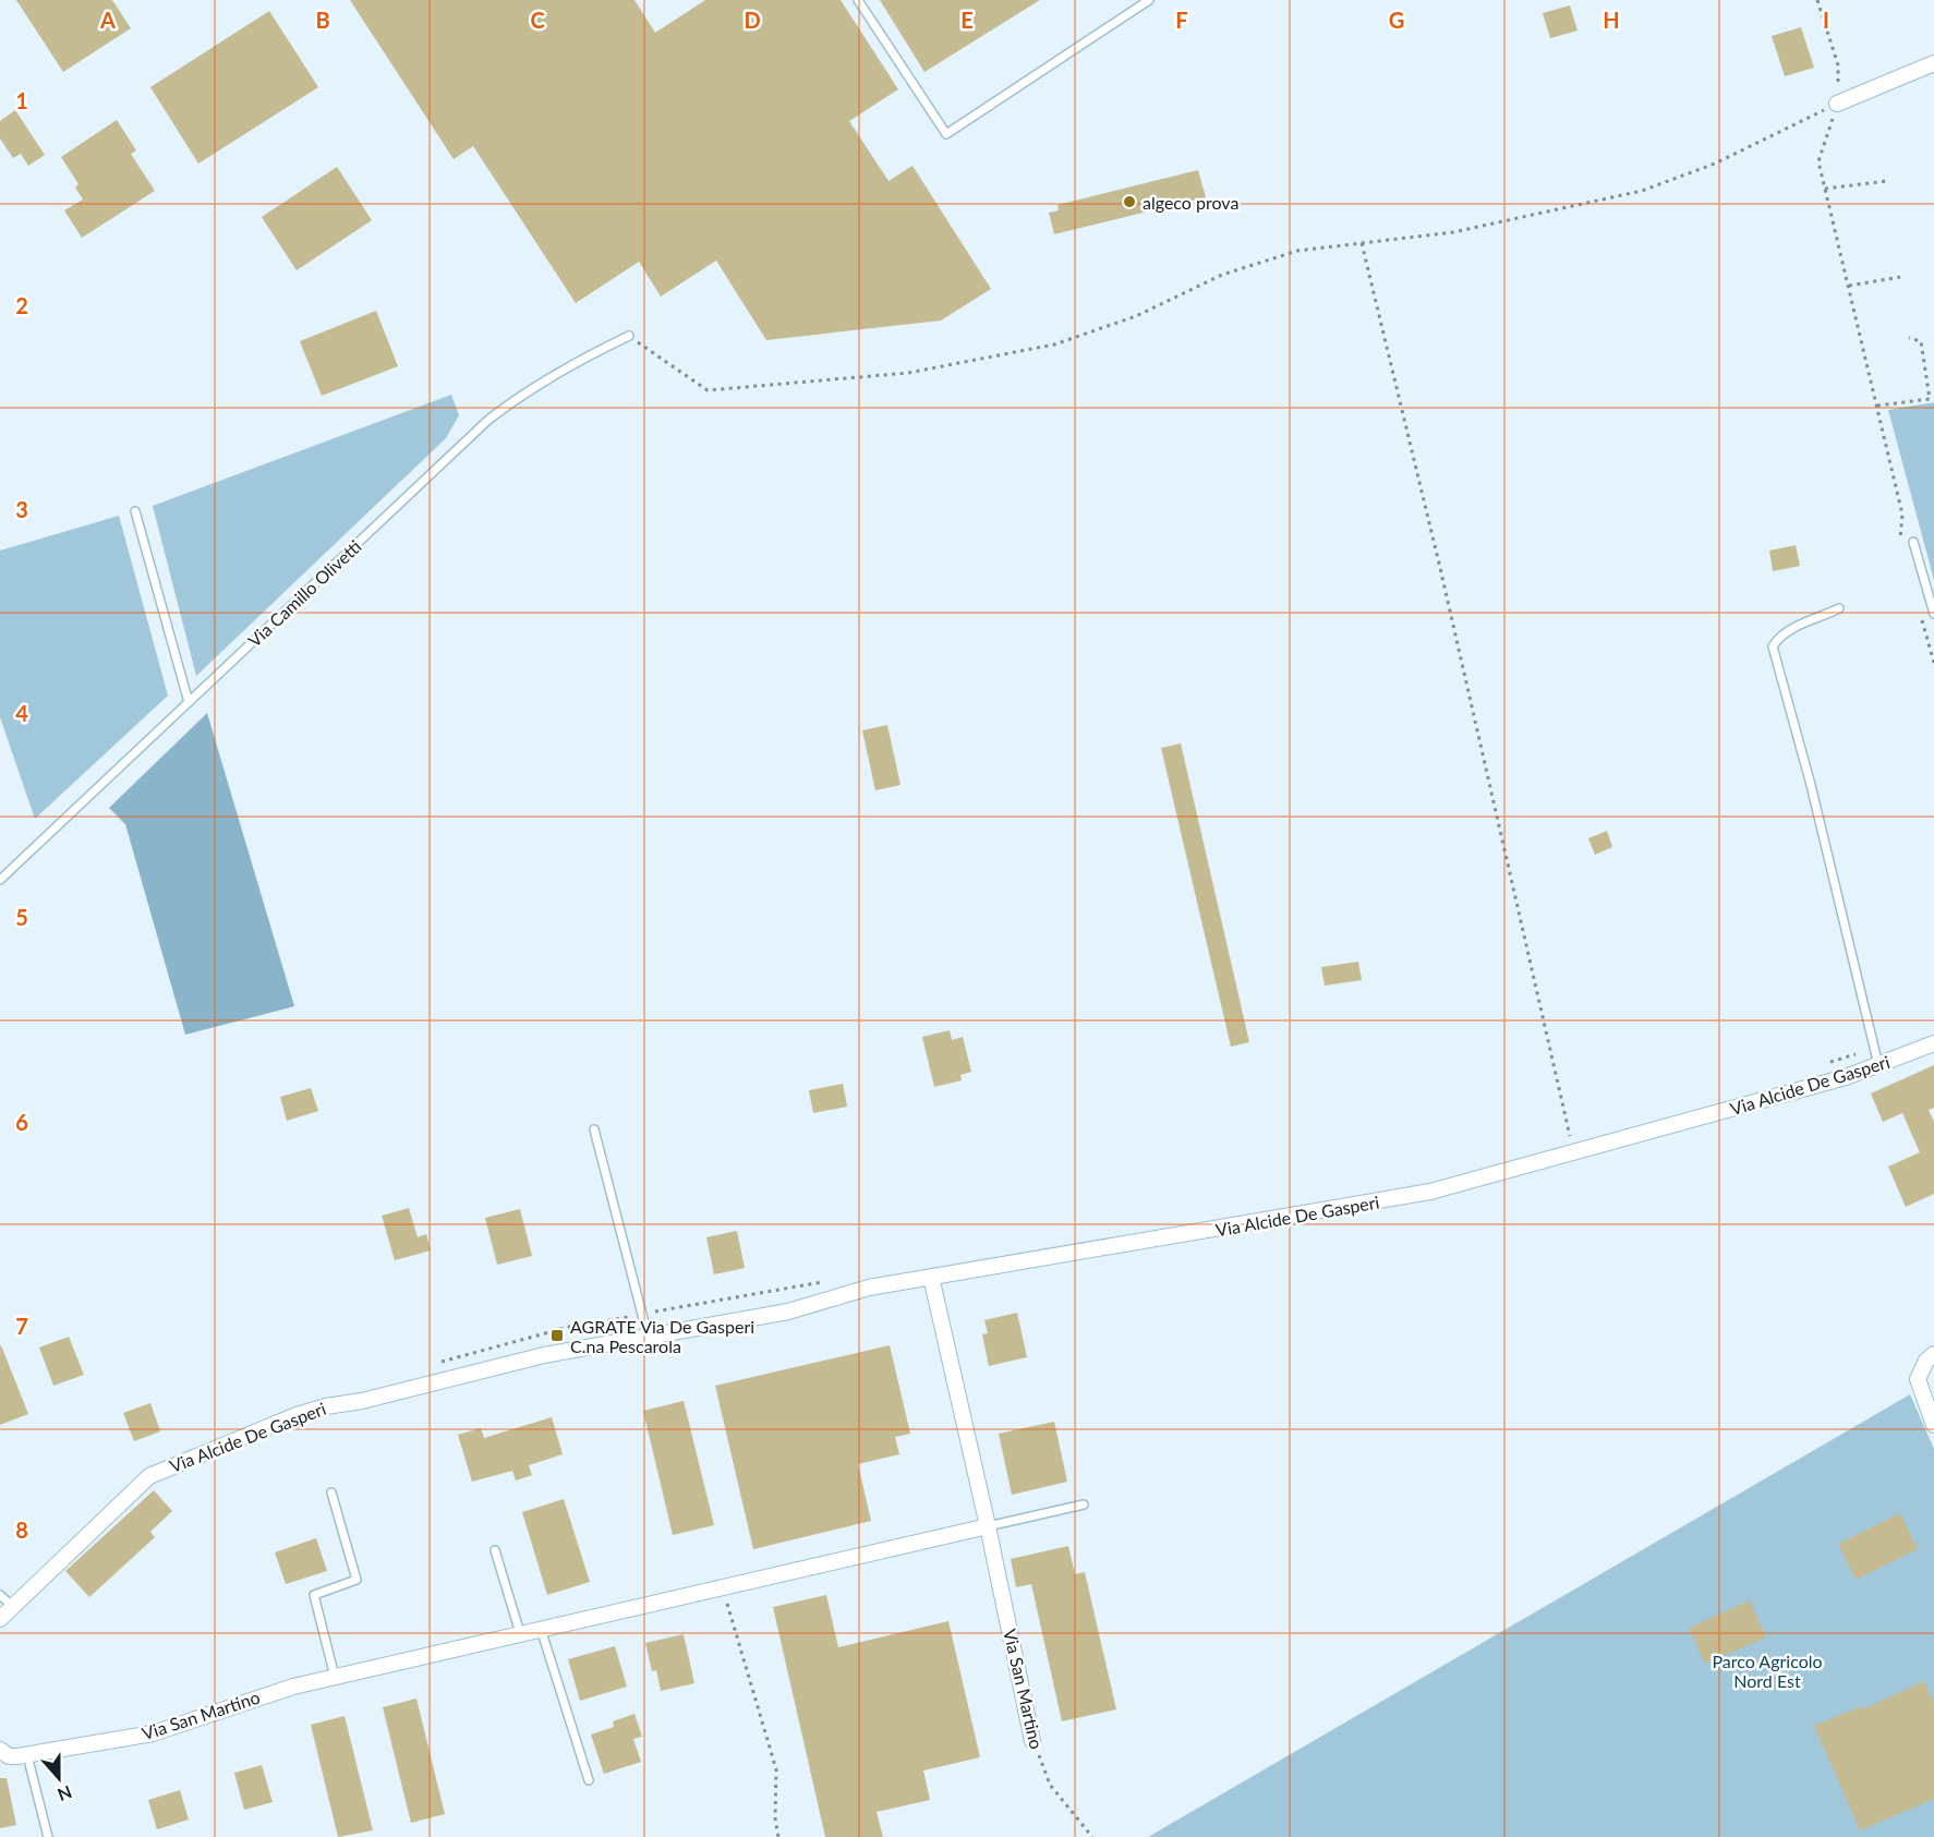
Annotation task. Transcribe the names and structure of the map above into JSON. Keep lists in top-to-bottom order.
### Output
{
  "streets": {
    "street": ["Via Alcide De Gasperi", "Via San Martino"],
    "lane": ["Via Camillo Olivetti"]
  },
  "crossings": [
    ["Via Alcide De Gasperi", "Via San Martino"]
  ],
  "parks": ["Parco Agricolo Nord Est"],
  "places": {
    "other": ["algeco prova"],
    "transit": ["AGRATE Via De Gasperi C.na Pescarola"]
  },
  "north": "bottom",
  "grid": {
    "columns": [
      "A",
      "B",
      "C",
      "D",
      "E",
      "F",
      "G",
      "H",
      "I"
    ],
    "rows": [
      "1",
      "2",
      "3",
      "4",
      "5",
      "6",
      "7",
      "8"
    ]
  }
}
